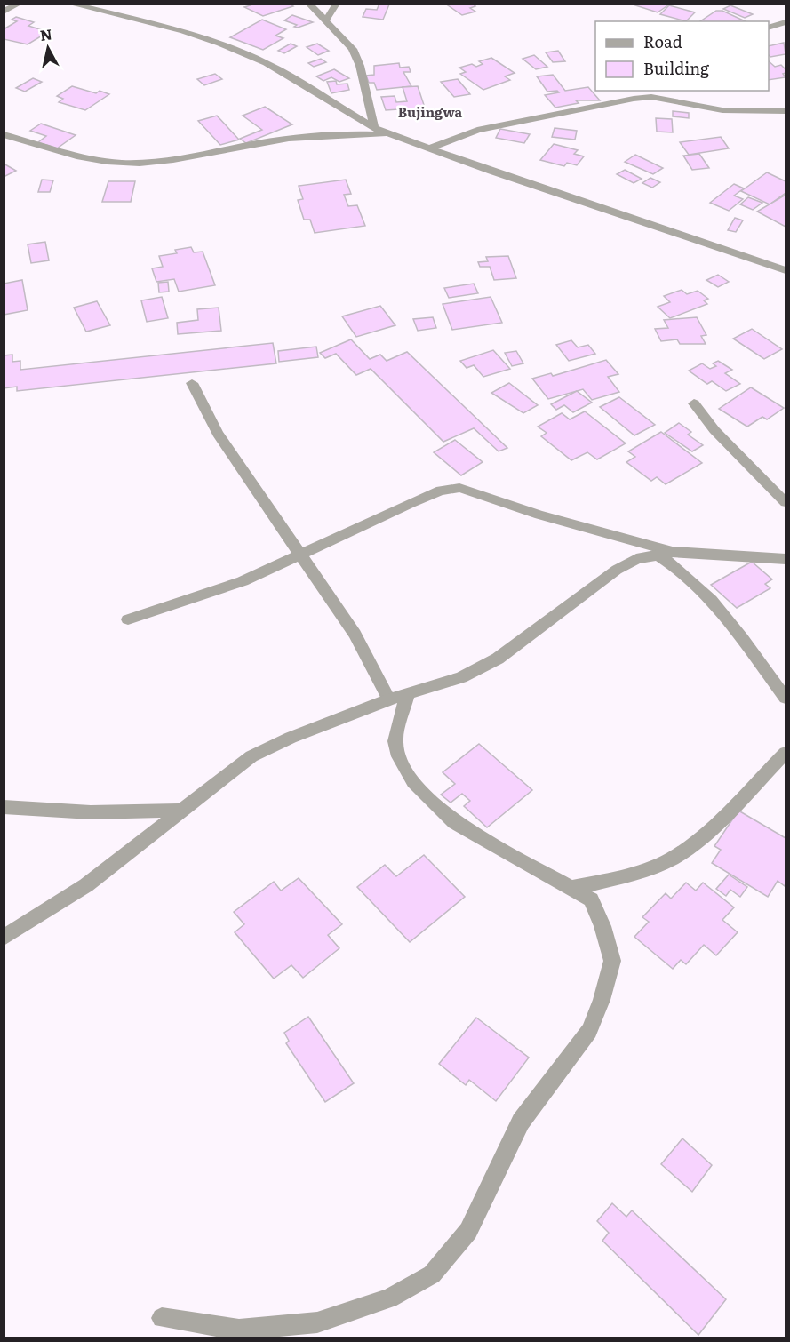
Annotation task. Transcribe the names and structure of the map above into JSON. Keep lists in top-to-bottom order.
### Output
{
  "districts": ["Bujingwa"],
  "legend": ["Road", "Building"],
  "north": "top"
}
